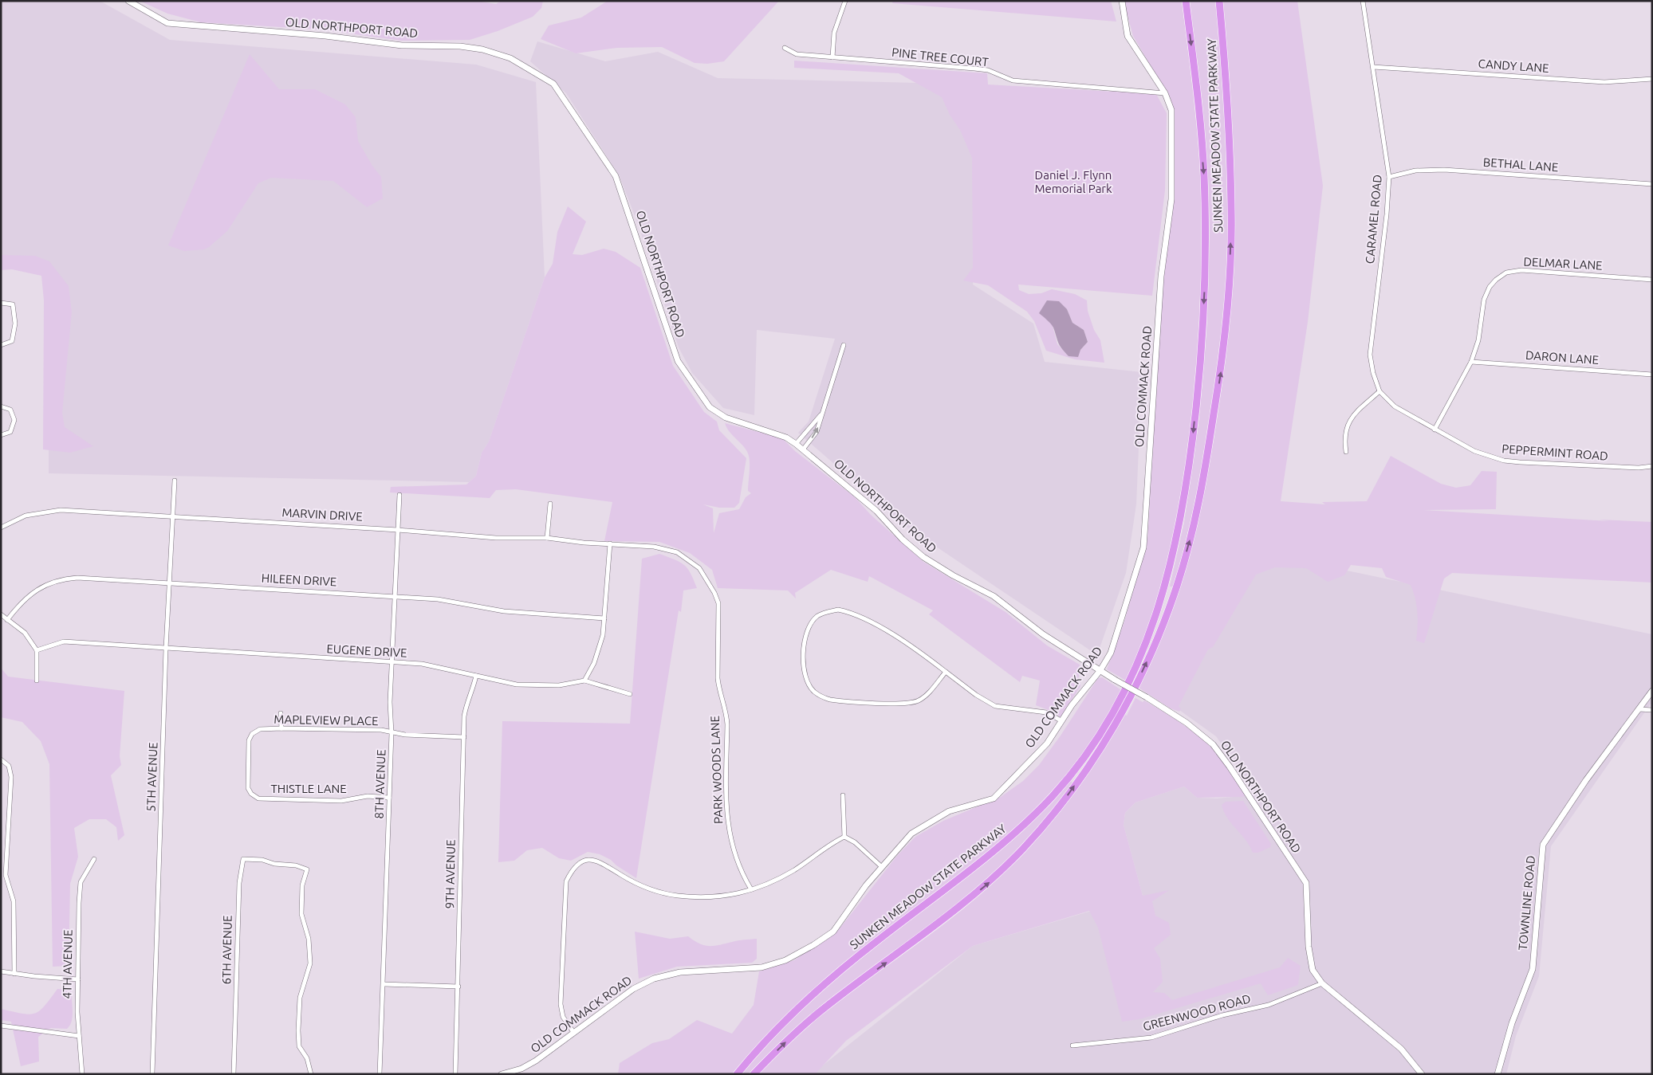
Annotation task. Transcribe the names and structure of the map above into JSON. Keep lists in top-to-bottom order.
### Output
{
  "streets": {
    "highway": ["SUNKEN MEADOW STATE PARKWAY"],
    "main road": ["OLD NORTHPORT ROAD", "OLD COMMACK ROAD", "TOWNLINE ROAD"],
    "street": [
      "PINE TREE COURT",
      "CANDY LANE",
      "BETHAL LANE",
      "CARAMEL ROAD",
      "DELMAR LANE",
      "DARON LANE",
      "PEPPERMINT ROAD",
      "MARVIN DRIVE",
      "HILEEN DRIVE",
      "EUGENE DRIVE",
      "MAPLEVIEW PLACE",
      "PARK WOODS LANE",
      "5TH AVENUE",
      "8TH AVENUE",
      "THISTLE LANE",
      "9TH AVENUE",
      "6TH AVENUE",
      "4TH AVENUE",
      "GREENWOOD ROAD"
    ]
  },
  "crossings": [
    ["OLD NORTHPORT ROAD", "OLD COMMACK ROAD"],
    ["OLD NORTHPORT ROAD", "GREENWOOD ROAD"],
    ["PINE TREE COURT", "OLD COMMACK ROAD"],
    ["CANDY LANE", "CARAMEL ROAD"],
    ["BETHAL LANE", "CARAMEL ROAD"],
    ["CARAMEL ROAD", "PEPPERMINT ROAD"],
    ["DELMAR LANE", "DARON LANE"],
    ["DELMAR LANE", "PEPPERMINT ROAD"],
    ["MARVIN DRIVE", "PARK WOODS LANE"],
    ["MARVIN DRIVE", "5TH AVENUE"],
    ["MARVIN DRIVE", "8TH AVENUE"],
    ["HILEEN DRIVE", "5TH AVENUE"],
    ["HILEEN DRIVE", "8TH AVENUE"],
    ["EUGENE DRIVE", "5TH AVENUE"],
    ["EUGENE DRIVE", "8TH AVENUE"],
    ["EUGENE DRIVE", "9TH AVENUE"],
    ["MAPLEVIEW PLACE", "8TH AVENUE"],
    ["MAPLEVIEW PLACE", "THISTLE LANE"],
    ["MAPLEVIEW PLACE", "9TH AVENUE"],
    ["8TH AVENUE", "THISTLE LANE"]
  ],
  "parks": ["Daniel J. Flynn Memorial Park"]
}
